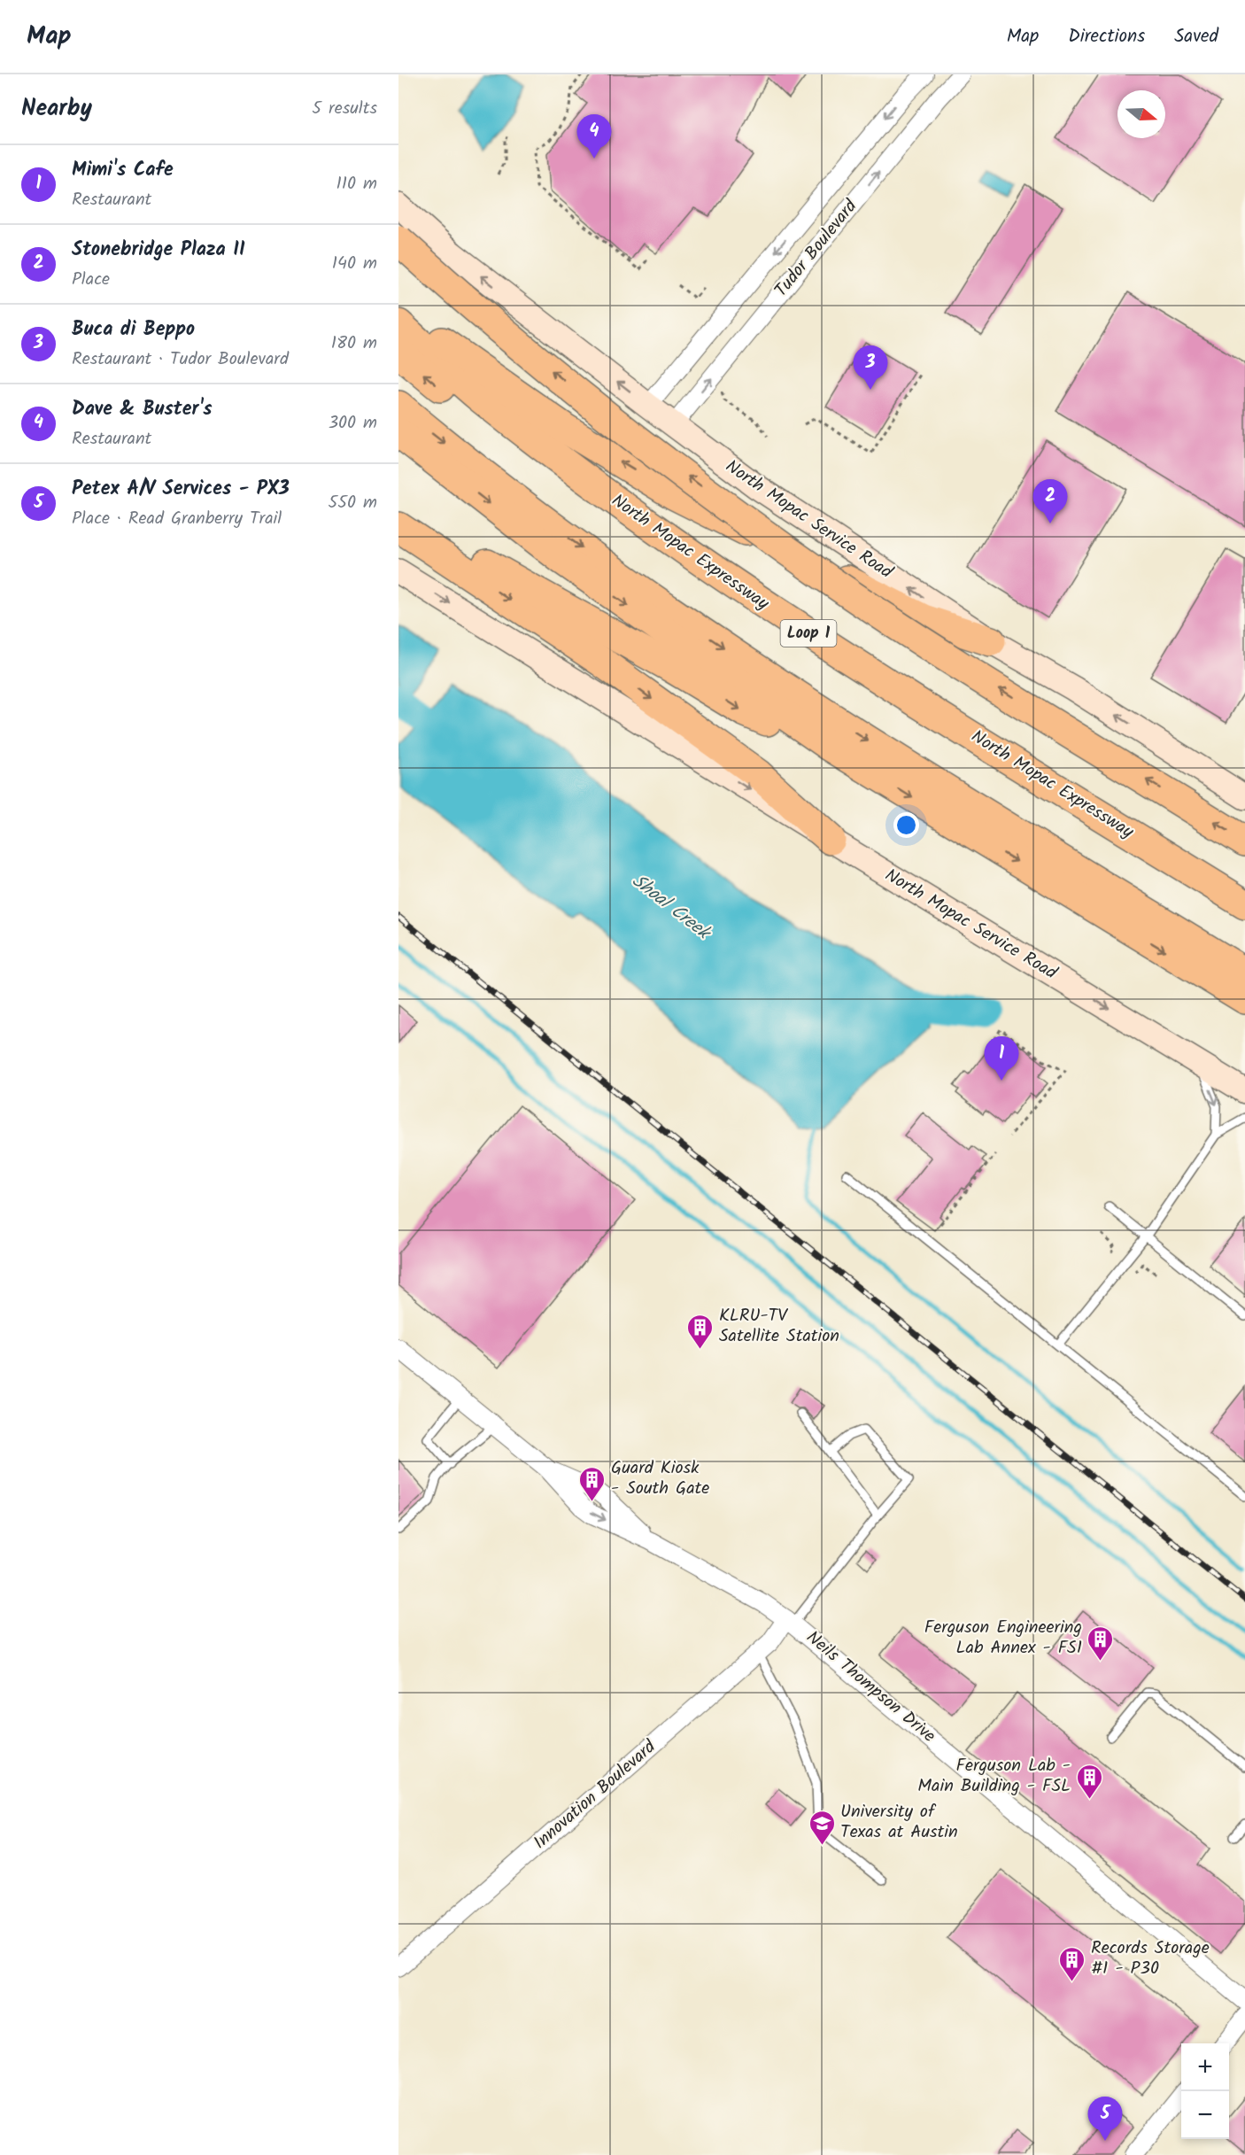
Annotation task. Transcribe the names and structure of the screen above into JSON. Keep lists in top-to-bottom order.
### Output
{
  "streets": {
    "highway": ["North Mopac Expressway", "Loop 1"],
    "main road": ["North Mopac Service Road"],
    "street": ["Tudor Boulevard", "Neils Thompson Drive", "Innovation Boulevard"]
  },
  "crossings": [
    ["Tudor Boulevard", "North Mopac Service Road"],
    ["Neils Thompson Drive", "Innovation Boulevard"]
  ],
  "water": ["Shoal Creek"],
  "places": {
    "building": [
      "KLRU-TV Satellite Station",
      "Guard Kiosk - South Gate",
      "Ferguson Engineering Lab Annex - FS1",
      "Ferguson Lab - Main Building - FSL",
      "Records Storage #1 - P30"
    ],
    "school or university": ["University of Texas at Austin"]
  },
  "north": "right",
  "page": {
    "header": "Map",
    "nav": ["Map", "Directions", "Saved"],
    "heading": ["Nearby", "5 results"],
    "pins": [
      "4",
      "3",
      "2",
      "1",
      "5"
    ],
    "list": [
      {
        "mark": "1",
        "name": "Mimi's Cafe",
        "note": "Restaurant",
        "value": "110 m"
      },
      {
        "mark": "2",
        "name": "Stonebridge Plaza II",
        "note": "Place",
        "value": "140 m"
      },
      {
        "mark": "3",
        "name": "Buca di Beppo",
        "note": "Restaurant · Tudor Boulevard",
        "value": "180 m"
      },
      {
        "mark": "4",
        "name": "Dave & Buster's",
        "note": "Restaurant",
        "value": "300 m"
      },
      {
        "mark": "5",
        "name": "Petex A/V Services - PX3",
        "note": "Place · Read Granberry Trail",
        "value": "550 m"
      }
    ],
    "map_buttons": ["+", "−"]
  }
}
